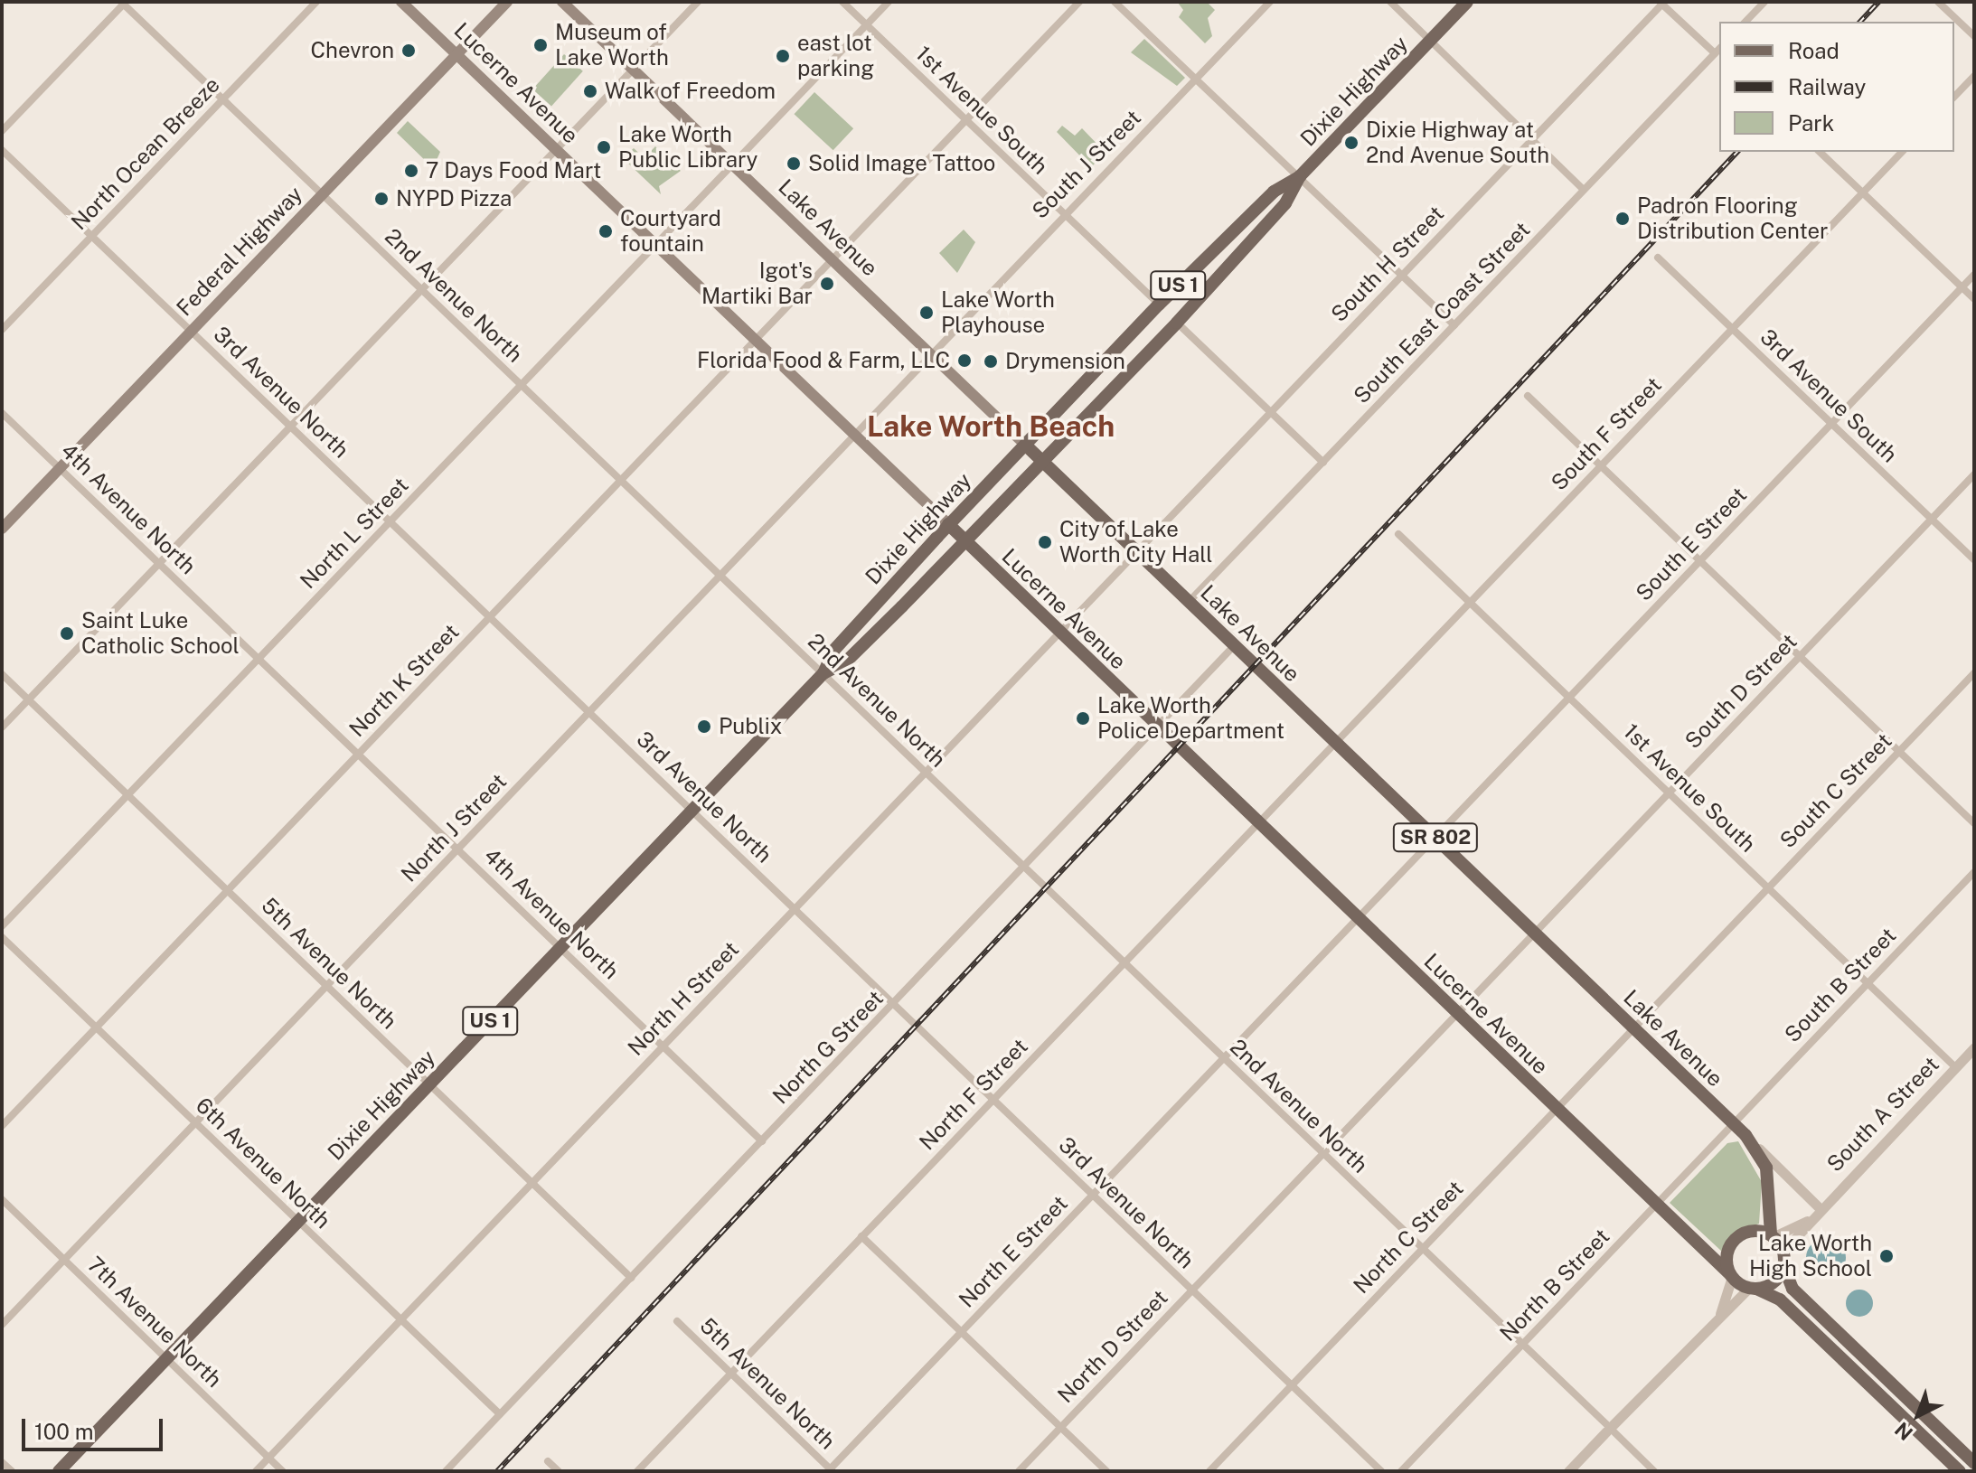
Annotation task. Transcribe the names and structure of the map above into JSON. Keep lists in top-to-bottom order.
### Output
{
  "streets": {
    "main road": [
      "Lucerne Avenue",
      "Dixie Highway",
      "Lake Avenue",
      "Federal Highway",
      "US 1",
      "SR 802"
    ],
    "street": [
      "1st Avenue South",
      "North Ocean Breeze",
      "South J Street",
      "South H Street",
      "2nd Avenue North",
      "South East Coast Street",
      "3rd Avenue North",
      "3rd Avenue South",
      "South F Street",
      "4th Avenue North",
      "North L Street",
      "South E Street",
      "North K Street",
      "South D Street",
      "South C Street",
      "North J Street",
      "5th Avenue North",
      "South B Street",
      "North H Street",
      "North G Street",
      "North F Street",
      "South A Street",
      "6th Avenue North",
      "North C Street",
      "North E Street",
      "North B Street",
      "7th Avenue North",
      "North D Street"
    ]
  },
  "crossings": [
    ["Lucerne Avenue", "Dixie Highway"],
    ["Lucerne Avenue", "Lake Avenue"],
    ["Lucerne Avenue", "Federal Highway"],
    ["Lucerne Avenue", "North L Street"],
    ["Lucerne Avenue", "North K Street"],
    ["Lucerne Avenue", "North J Street"],
    ["Lucerne Avenue", "SR 802"],
    ["Lucerne Avenue", "North H Street"],
    ["Lucerne Avenue", "North G Street"],
    ["Lucerne Avenue", "North F Street"],
    ["Lucerne Avenue", "South A Street"],
    ["Lucerne Avenue", "North C Street"],
    ["Lucerne Avenue", "North E Street"],
    ["Lucerne Avenue", "North B Street"],
    ["Lucerne Avenue", "North D Street"],
    ["Dixie Highway", "1st Avenue South"],
    ["Dixie Highway", "Lake Avenue"],
    ["Dixie Highway", "2nd Avenue North"],
    ["Dixie Highway", "3rd Avenue North"],
    ["Dixie Highway", "4th Avenue North"],
    ["Dixie Highway", "5th Avenue North"],
    ["Dixie Highway", "6th Avenue North"],
    ["Dixie Highway", "7th Avenue North"],
    ["1st Avenue South", "South J Street"],
    ["1st Avenue South", "South F Street"],
    ["1st Avenue South", "North L Street"],
    ["1st Avenue South", "South E Street"],
    ["1st Avenue South", "North K Street"],
    ["1st Avenue South", "South D Street"],
    ["1st Avenue South", "South C Street"],
    ["1st Avenue South", "South B Street"],
    ["1st Avenue South", "South A Street"],
    ["North Ocean Breeze", "2nd Avenue North"],
    ["North Ocean Breeze", "3rd Avenue North"],
    ["South J Street", "Lake Avenue"],
    ["South J Street", "North J Street"],
    ["Lake Avenue", "South H Street"],
    ["Lake Avenue", "South East Coast Street"],
    ["Lake Avenue", "South F Street"],
    ["Lake Avenue", "North L Street"],
    ["Lake Avenue", "South E Street"],
    ["Lake Avenue", "North K Street"],
    ["Lake Avenue", "South D Street"],
    ["Lake Avenue", "South C Street"],
    ["Lake Avenue", "North J Street"],
    ["Lake Avenue", "SR 802"],
    ["Lake Avenue", "South B Street"],
    ["Lake Avenue", "North H Street"],
    ["Lake Avenue", "North G Street"],
    ["Lake Avenue", "North F Street"],
    ["Lake Avenue", "South A Street"],
    ["Lake Avenue", "North C Street"],
    ["Lake Avenue", "North E Street"],
    ["Lake Avenue", "North B Street"],
    ["Lake Avenue", "North D Street"],
    ["Federal Highway", "2nd Avenue North"],
    ["Federal Highway", "3rd Avenue North"],
    ["Federal Highway", "4th Avenue North"],
    ["South H Street", "North H Street"],
    ["2nd Avenue North", "North L Street"],
    ["2nd Avenue North", "North K Street"],
    ["2nd Avenue North", "North J Street"],
    ["2nd Avenue North", "North H Street"],
    ["2nd Avenue North", "North G Street"],
    ["2nd Avenue North", "North F Street"],
    ["2nd Avenue North", "North C Street"],
    ["2nd Avenue North", "North E Street"],
    ["2nd Avenue North", "North B Street"],
    ["2nd Avenue North", "North D Street"],
    ["3rd Avenue North", "North L Street"],
    ["3rd Avenue North", "North K Street"],
    ["3rd Avenue North", "North J Street"],
    ["3rd Avenue North", "North H Street"],
    ["3rd Avenue North", "North G Street"],
    ["3rd Avenue North", "North F Street"],
    ["3rd Avenue North", "North C Street"],
    ["3rd Avenue North", "North E Street"],
    ["3rd Avenue North", "North D Street"],
    ["3rd Avenue South", "South F Street"],
    ["3rd Avenue South", "South E Street"],
    ["3rd Avenue South", "South D Street"],
    ["South F Street", "North F Street"],
    ["4th Avenue North", "North L Street"],
    ["4th Avenue North", "North K Street"],
    ["4th Avenue North", "North J Street"],
    ["4th Avenue North", "North H Street"],
    ["4th Avenue North", "North G Street"],
    ["North L Street", "5th Avenue North"],
    ["South E Street", "North E Street"],
    ["North K Street", "5th Avenue North"],
    ["North K Street", "6th Avenue North"],
    ["South D Street", "North D Street"],
    ["South C Street", "North C Street"],
    ["North J Street", "5th Avenue North"],
    ["North J Street", "6th Avenue North"],
    ["North J Street", "7th Avenue North"],
    ["SR 802", "South A Street"],
    ["5th Avenue North", "North H Street"],
    ["5th Avenue North", "North G Street"],
    ["5th Avenue North", "North F Street"],
    ["5th Avenue North", "North E Street"],
    ["South B Street", "North B Street"],
    ["North H Street", "6th Avenue North"],
    ["North H Street", "7th Avenue North"],
    ["North G Street", "6th Avenue North"]
  ],
  "districts": ["Lake Worth Beach"],
  "places": [
    "Museum of Lake Worth",
    "Chevron",
    "east lot parking",
    "Walk of Freedom",
    "Dixie Highway at 2nd Avenue South",
    "Lake Worth Public Library",
    "Solid Image Tattoo",
    "7 Days Food Mart",
    "NYPD Pizza",
    "Padron Flooring Distribution Center",
    "Courtyard fountain",
    "Igot's Martiki Bar",
    "Lake Worth Playhouse",
    "Florida Food & Farm, LLC",
    "Drymension",
    "City of Lake Worth City Hall",
    "Saint Luke Catholic School",
    "Lake Worth Police Department",
    "Publix",
    "Lake Worth High School"
  ],
  "legend": ["Road", "Railway", "Park"],
  "scale_bar": "100 m",
  "north": "bottom left"
}
